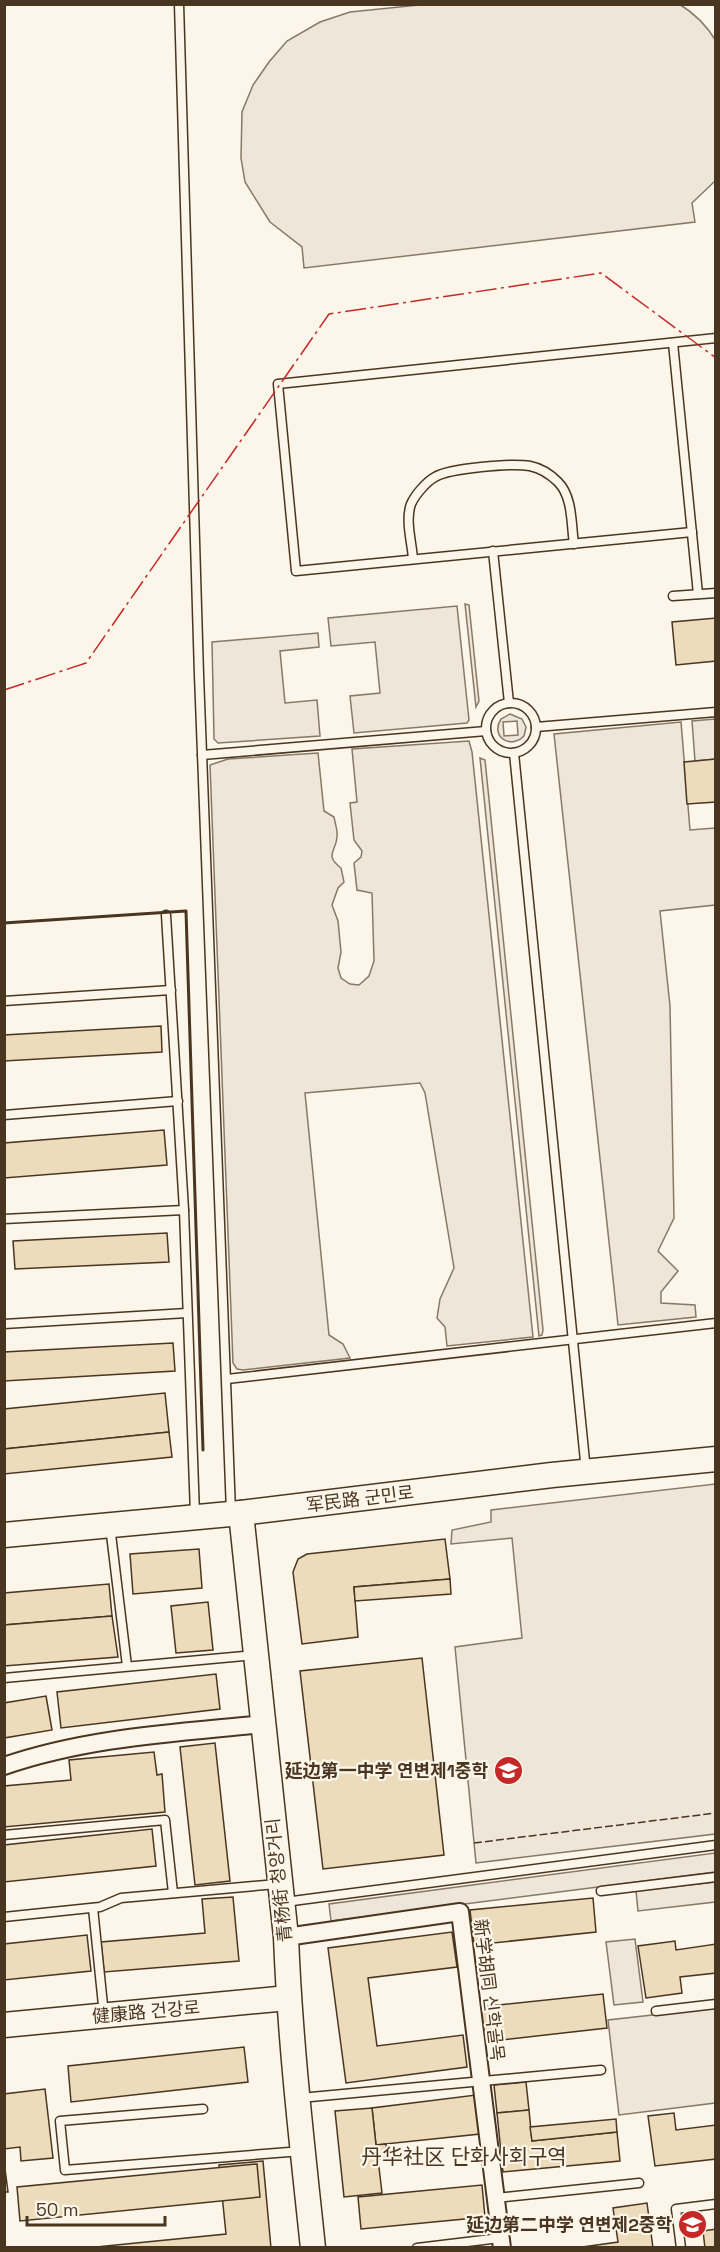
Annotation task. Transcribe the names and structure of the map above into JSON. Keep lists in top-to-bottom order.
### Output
{
  "streets": {
    "street": [
      "军民路 군민로",
      "青杨街 청양거리",
      "新学胡同 신학골목",
      "健康路 건강로"
    ]
  },
  "crossings": [
    ["军民路 군민로", "青杨街 청양거리"],
    ["青杨街 청양거리", "新学胡同 신학골목"],
    ["青杨街 청양거리", "健康路 건강로"]
  ],
  "districts": ["丹华社区 단화사회구역"],
  "places": {
    "school or university": ["延边第一中学 연변제1중학", "延边第二中学 연변제2중학"]
  },
  "scale_bar": "50 m"
}
